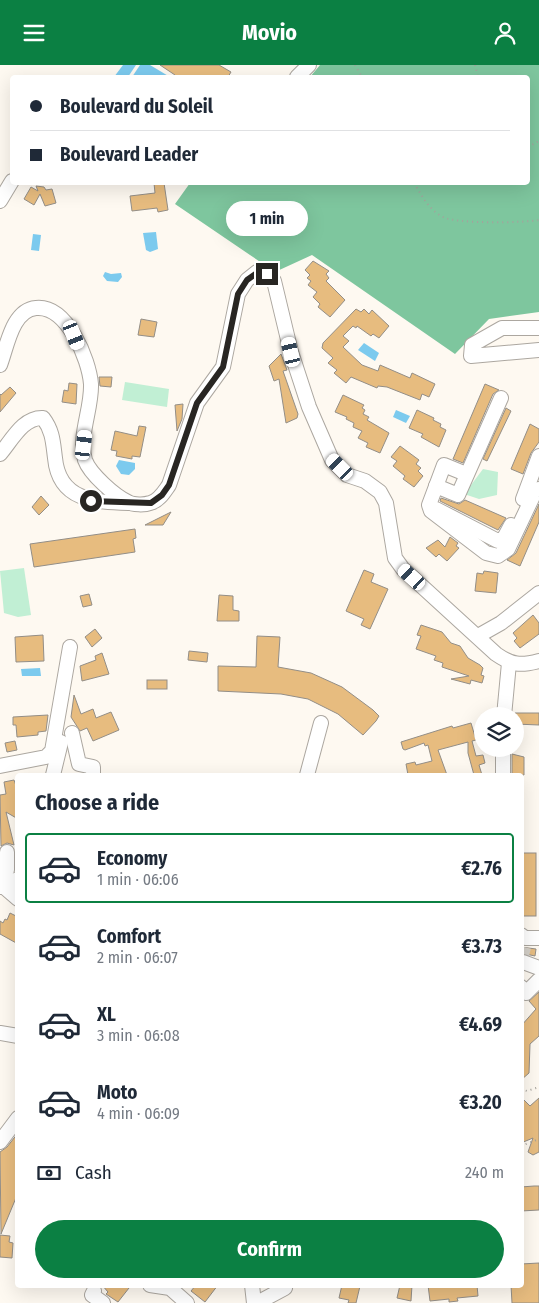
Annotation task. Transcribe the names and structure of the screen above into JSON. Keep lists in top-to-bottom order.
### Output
{
  "page": {
    "header": "Movio",
    "banner": ["Boulevard du Soleil", "Boulevard Leader"],
    "bubble": "1 min",
    "heading": "Choose a ride",
    "list": [
      {
        "name": "Economy",
        "note": "1 min · 06:06",
        "value": "€2.76"
      },
      {
        "name": "Comfort",
        "note": "2 min · 06:07",
        "value": "€3.73"
      },
      {
        "name": "XL",
        "note": "3 min · 06:08",
        "value": "€4.69"
      },
      {
        "name": "Moto",
        "note": "4 min · 06:09",
        "value": "€3.20"
      }
    ],
    "pay": ["Cash", "240 m"],
    "buttons": "Confirm"
  }
}
